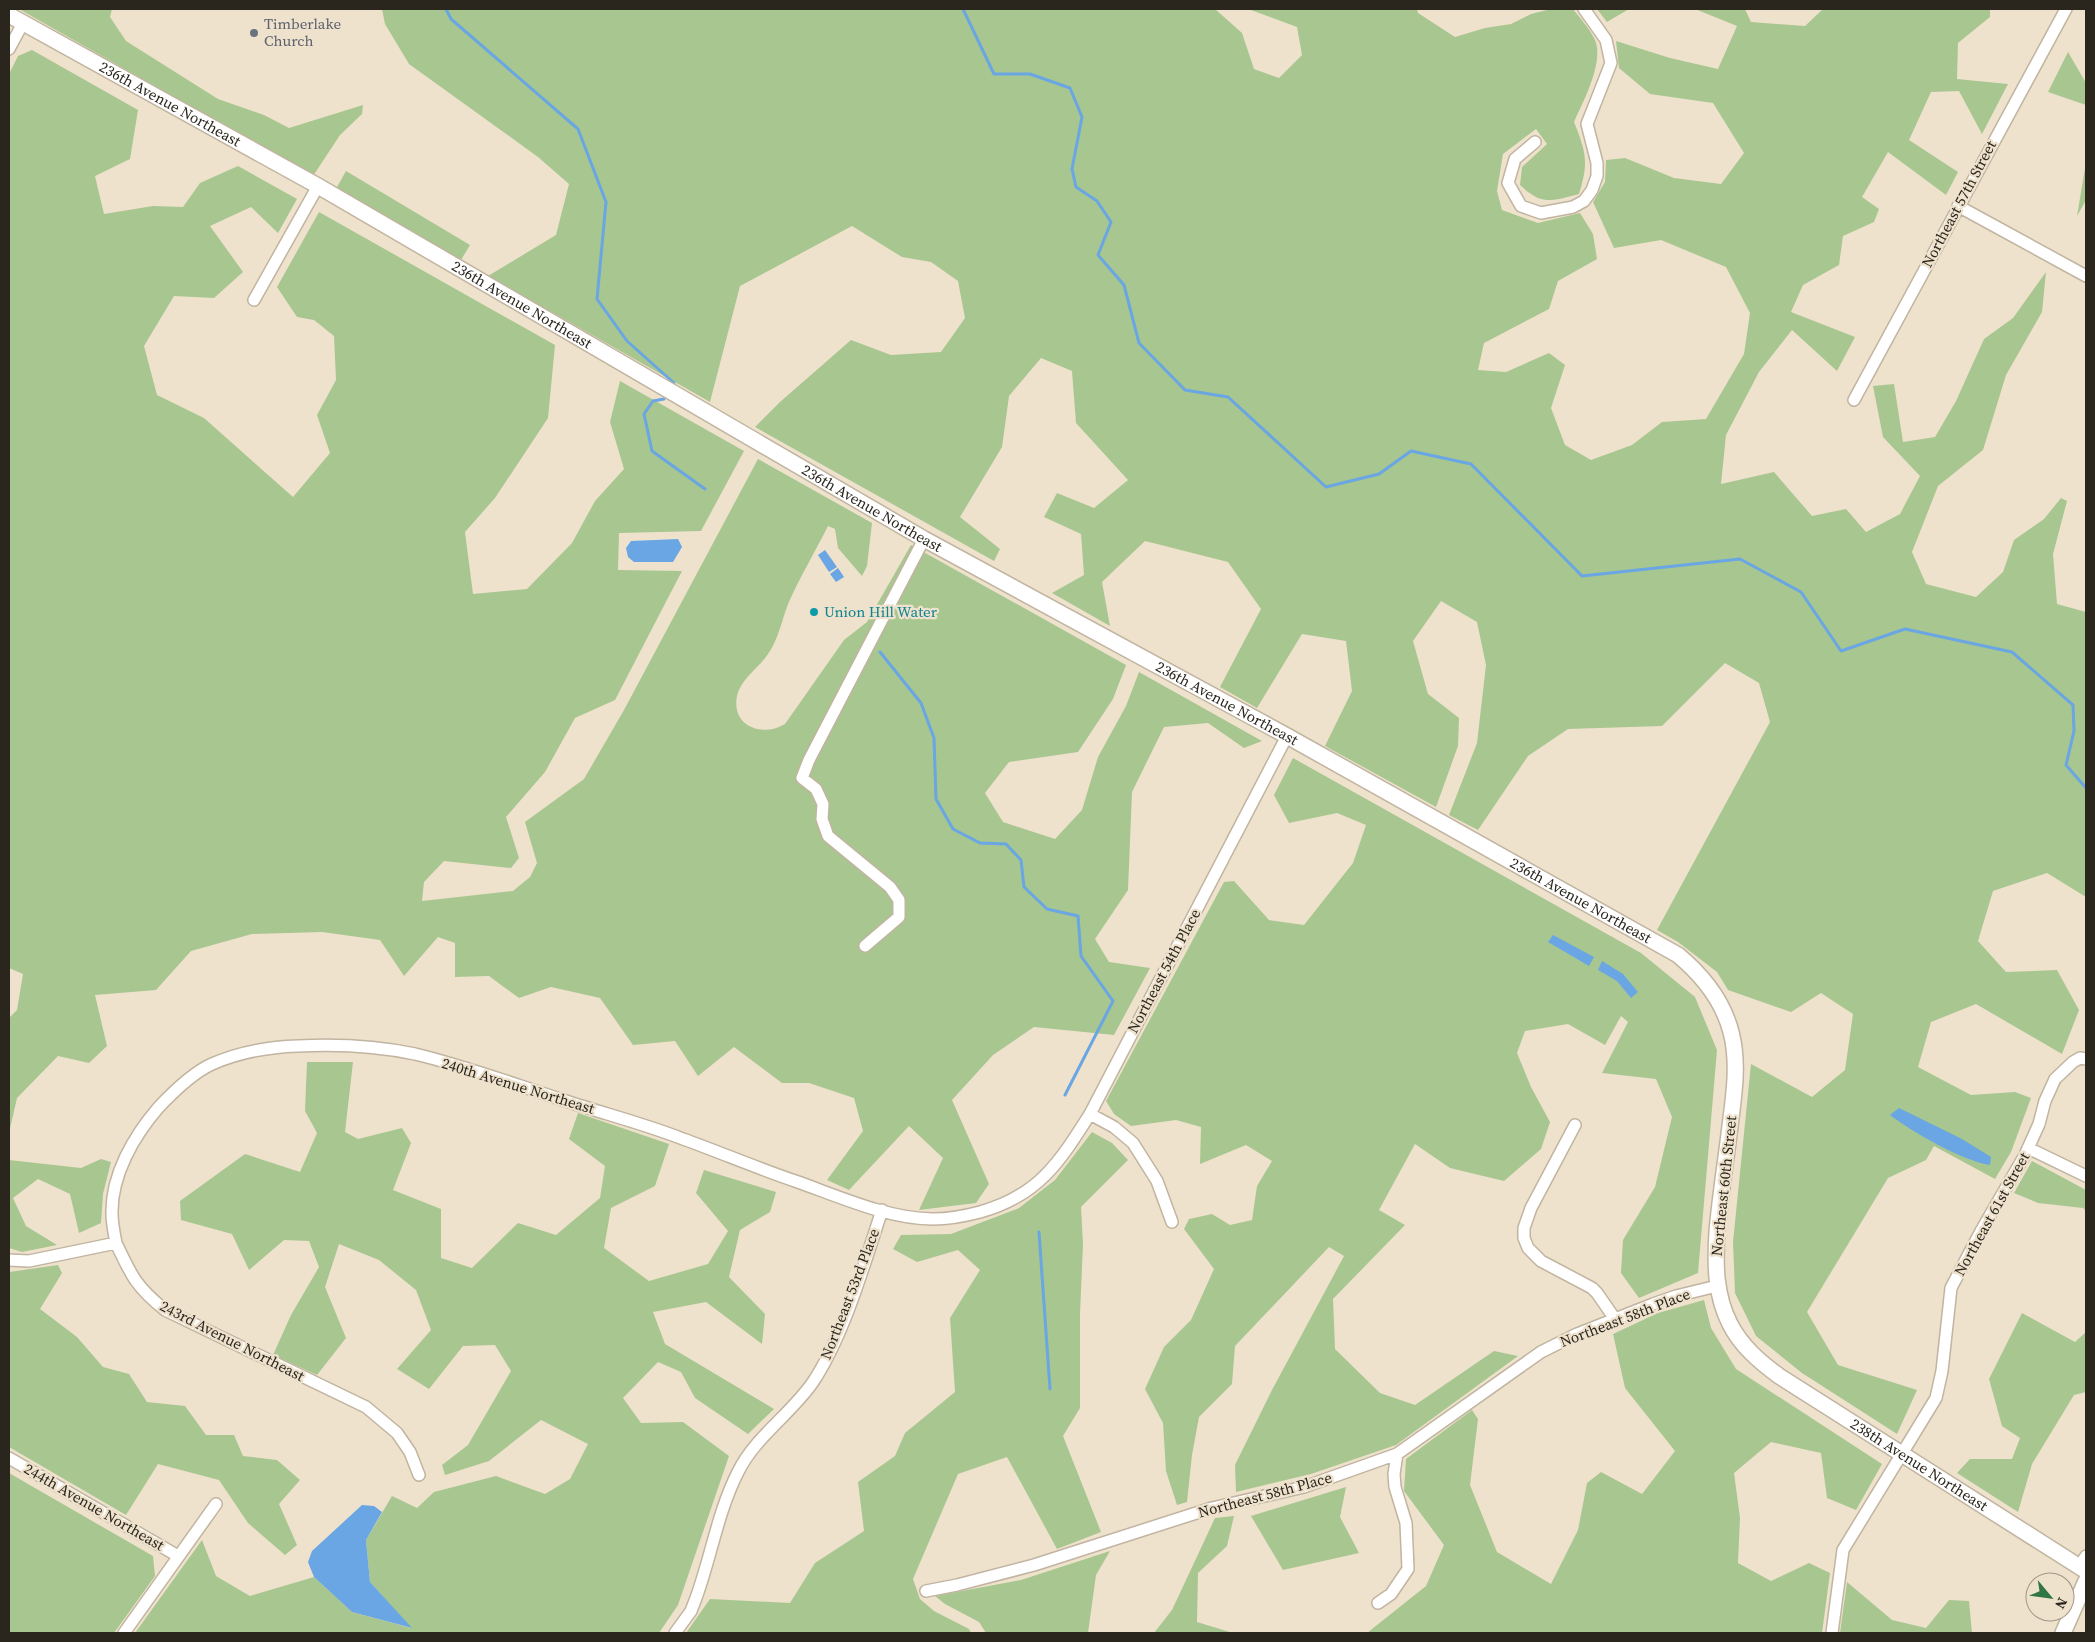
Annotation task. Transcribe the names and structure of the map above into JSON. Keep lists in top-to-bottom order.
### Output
{
  "streets": {
    "street": [
      "236th Avenue Northeast",
      "Northeast 57th Street",
      "Northeast 54th Place",
      "240th Avenue Northeast",
      "Northeast 60th Street",
      "Northeast 61st Street",
      "Northeast 53rd Place",
      "Northeast 58th Place",
      "243rd Avenue Northeast",
      "238th Avenue Northeast",
      "244th Avenue Northeast"
    ]
  },
  "crossings": [
    ["236th Avenue Northeast", "Northeast 54th Place"],
    ["236th Avenue Northeast", "Northeast 60th Street"],
    ["Northeast 54th Place", "240th Avenue Northeast"],
    ["240th Avenue Northeast", "Northeast 53rd Place"],
    ["240th Avenue Northeast", "243rd Avenue Northeast"],
    ["Northeast 60th Street", "Northeast 58th Place"],
    ["Northeast 60th Street", "238th Avenue Northeast"],
    ["Northeast 61st Street", "238th Avenue Northeast"]
  ],
  "places": ["Timberlake Church", "Union Hill Water"],
  "north": "bottom right"
}
